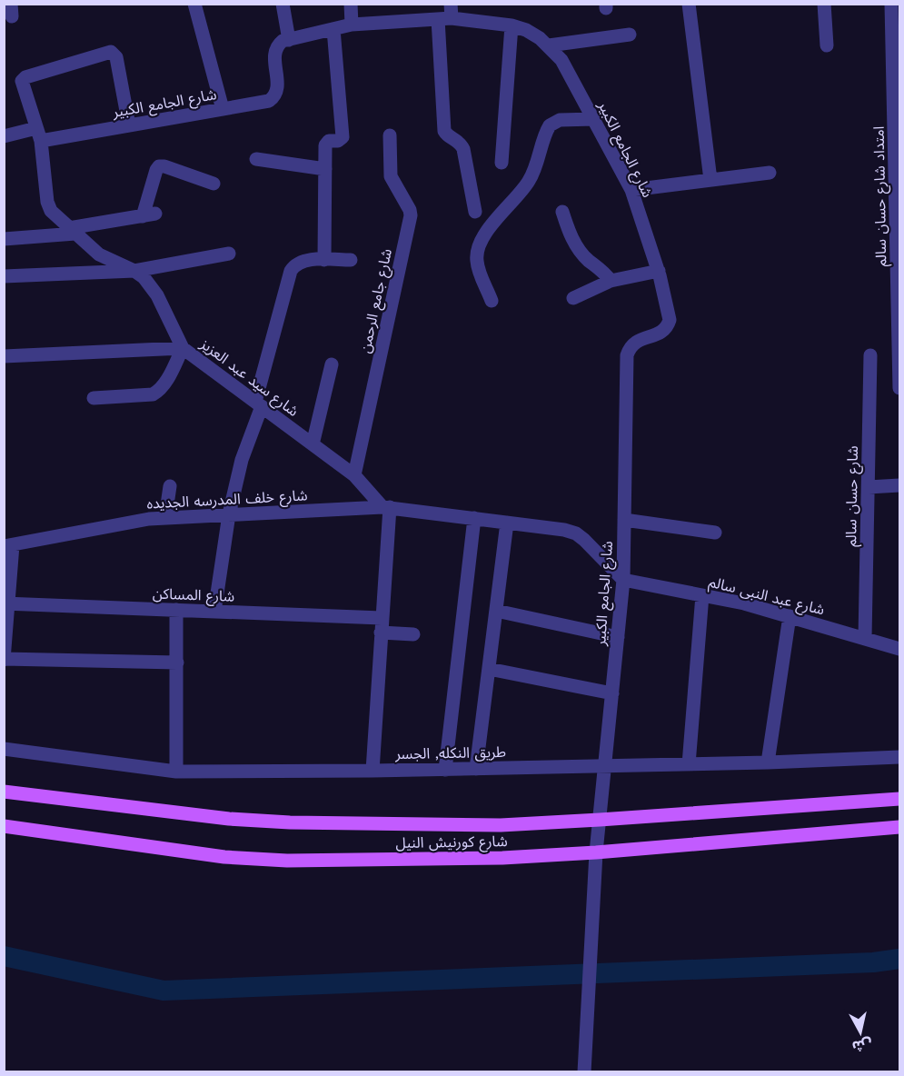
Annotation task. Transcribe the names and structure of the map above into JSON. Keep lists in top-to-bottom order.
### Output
{
  "streets": {
    "main road": ["شارع كورنيش النيل"],
    "street": [
      "شارع الجامع الكبير",
      "امتداد شارع حسان سالم",
      "شارع جامع الرحمن",
      "شارع سيد عبد العزيز",
      "شارع حسان سالم",
      "شارع خلف المدرسه الجديده",
      "شارع المساكن",
      "شارع عبد النبى سالم",
      "طريق النكله, الجسر"
    ]
  },
  "crossings": [
    ["شارع الجامع الكبير", "شارع خلف المدرسه الجديده"],
    ["شارع الجامع الكبير", "شارع عبد النبى سالم"],
    ["شارع الجامع الكبير", "طريق النكله, الجسر"],
    ["شارع الجامع الكبير", "شارع كورنيش النيل"],
    ["شارع جامع الرحمن", "شارع سيد عبد العزيز"],
    ["شارع سيد عبد العزيز", "شارع خلف المدرسه الجديده"],
    ["شارع حسان سالم", "شارع عبد النبى سالم"],
    ["شارع خلف المدرسه الجديده", "شارع عبد النبى سالم"]
  ],
  "north": "bottom"
}
